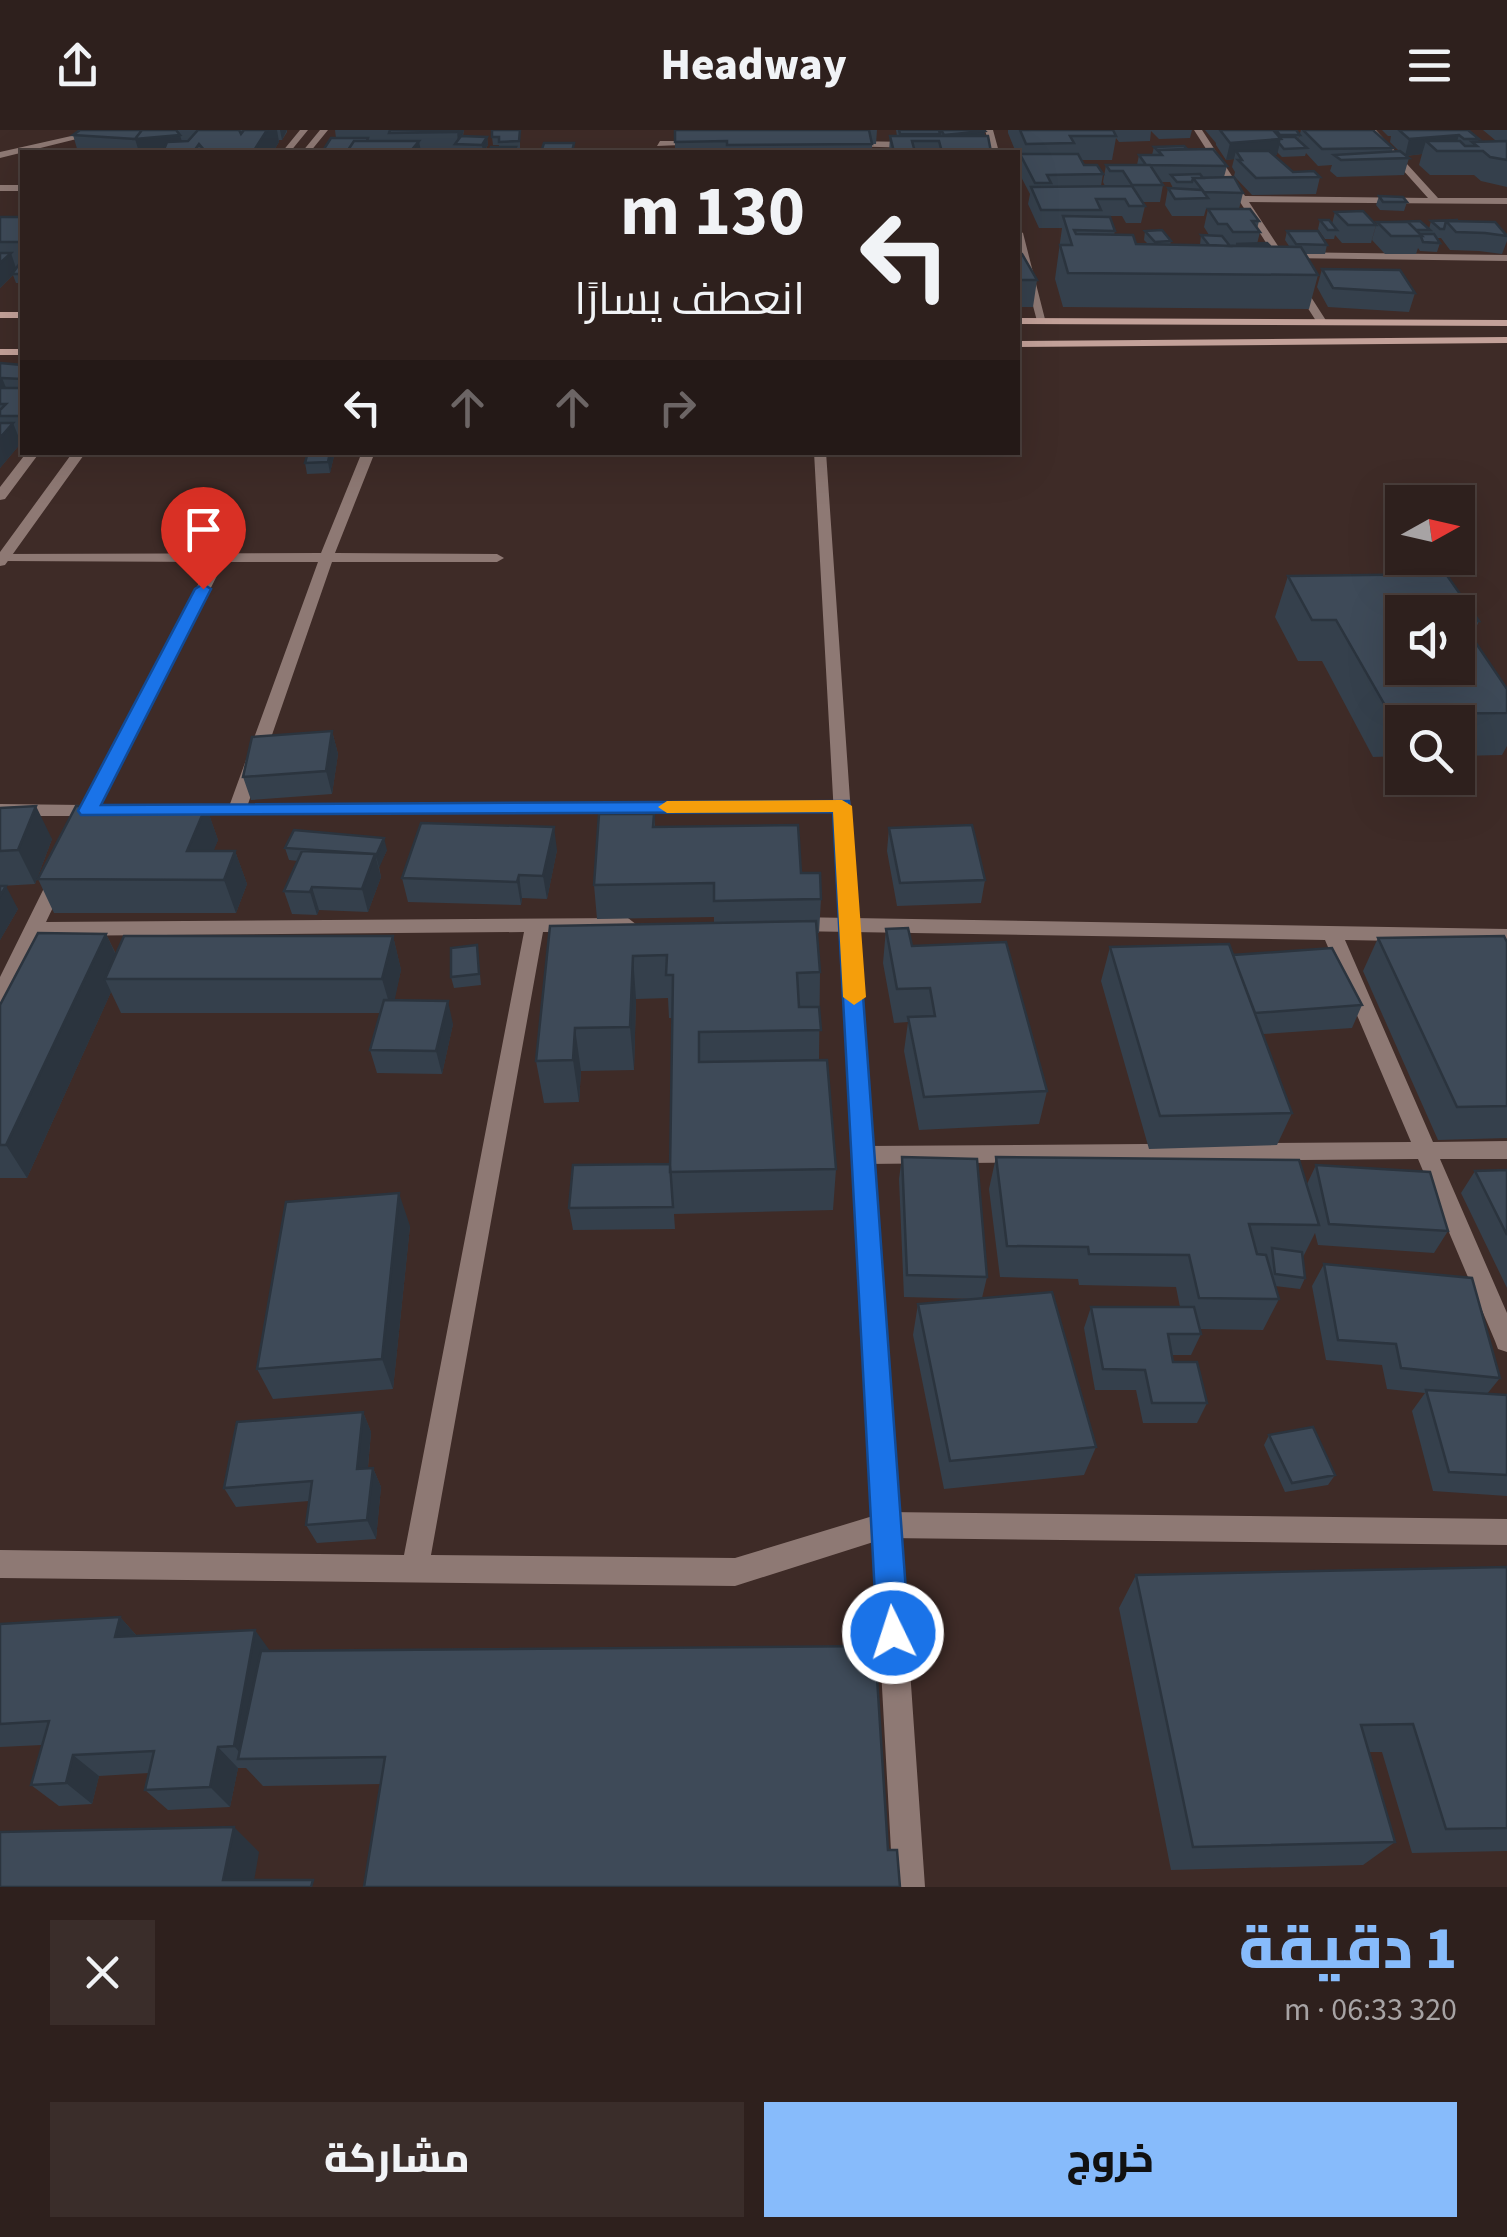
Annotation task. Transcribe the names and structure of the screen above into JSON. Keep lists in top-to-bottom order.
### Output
{
  "north": "right",
  "page": {
    "header": "Headway",
    "turn": ["130 m", "انعطف يسارًا"],
    "heading": ["1 دقيقة", "320 m · 06:33"],
    "buttons": ["خروج", "مشاركة"]
  }
}
